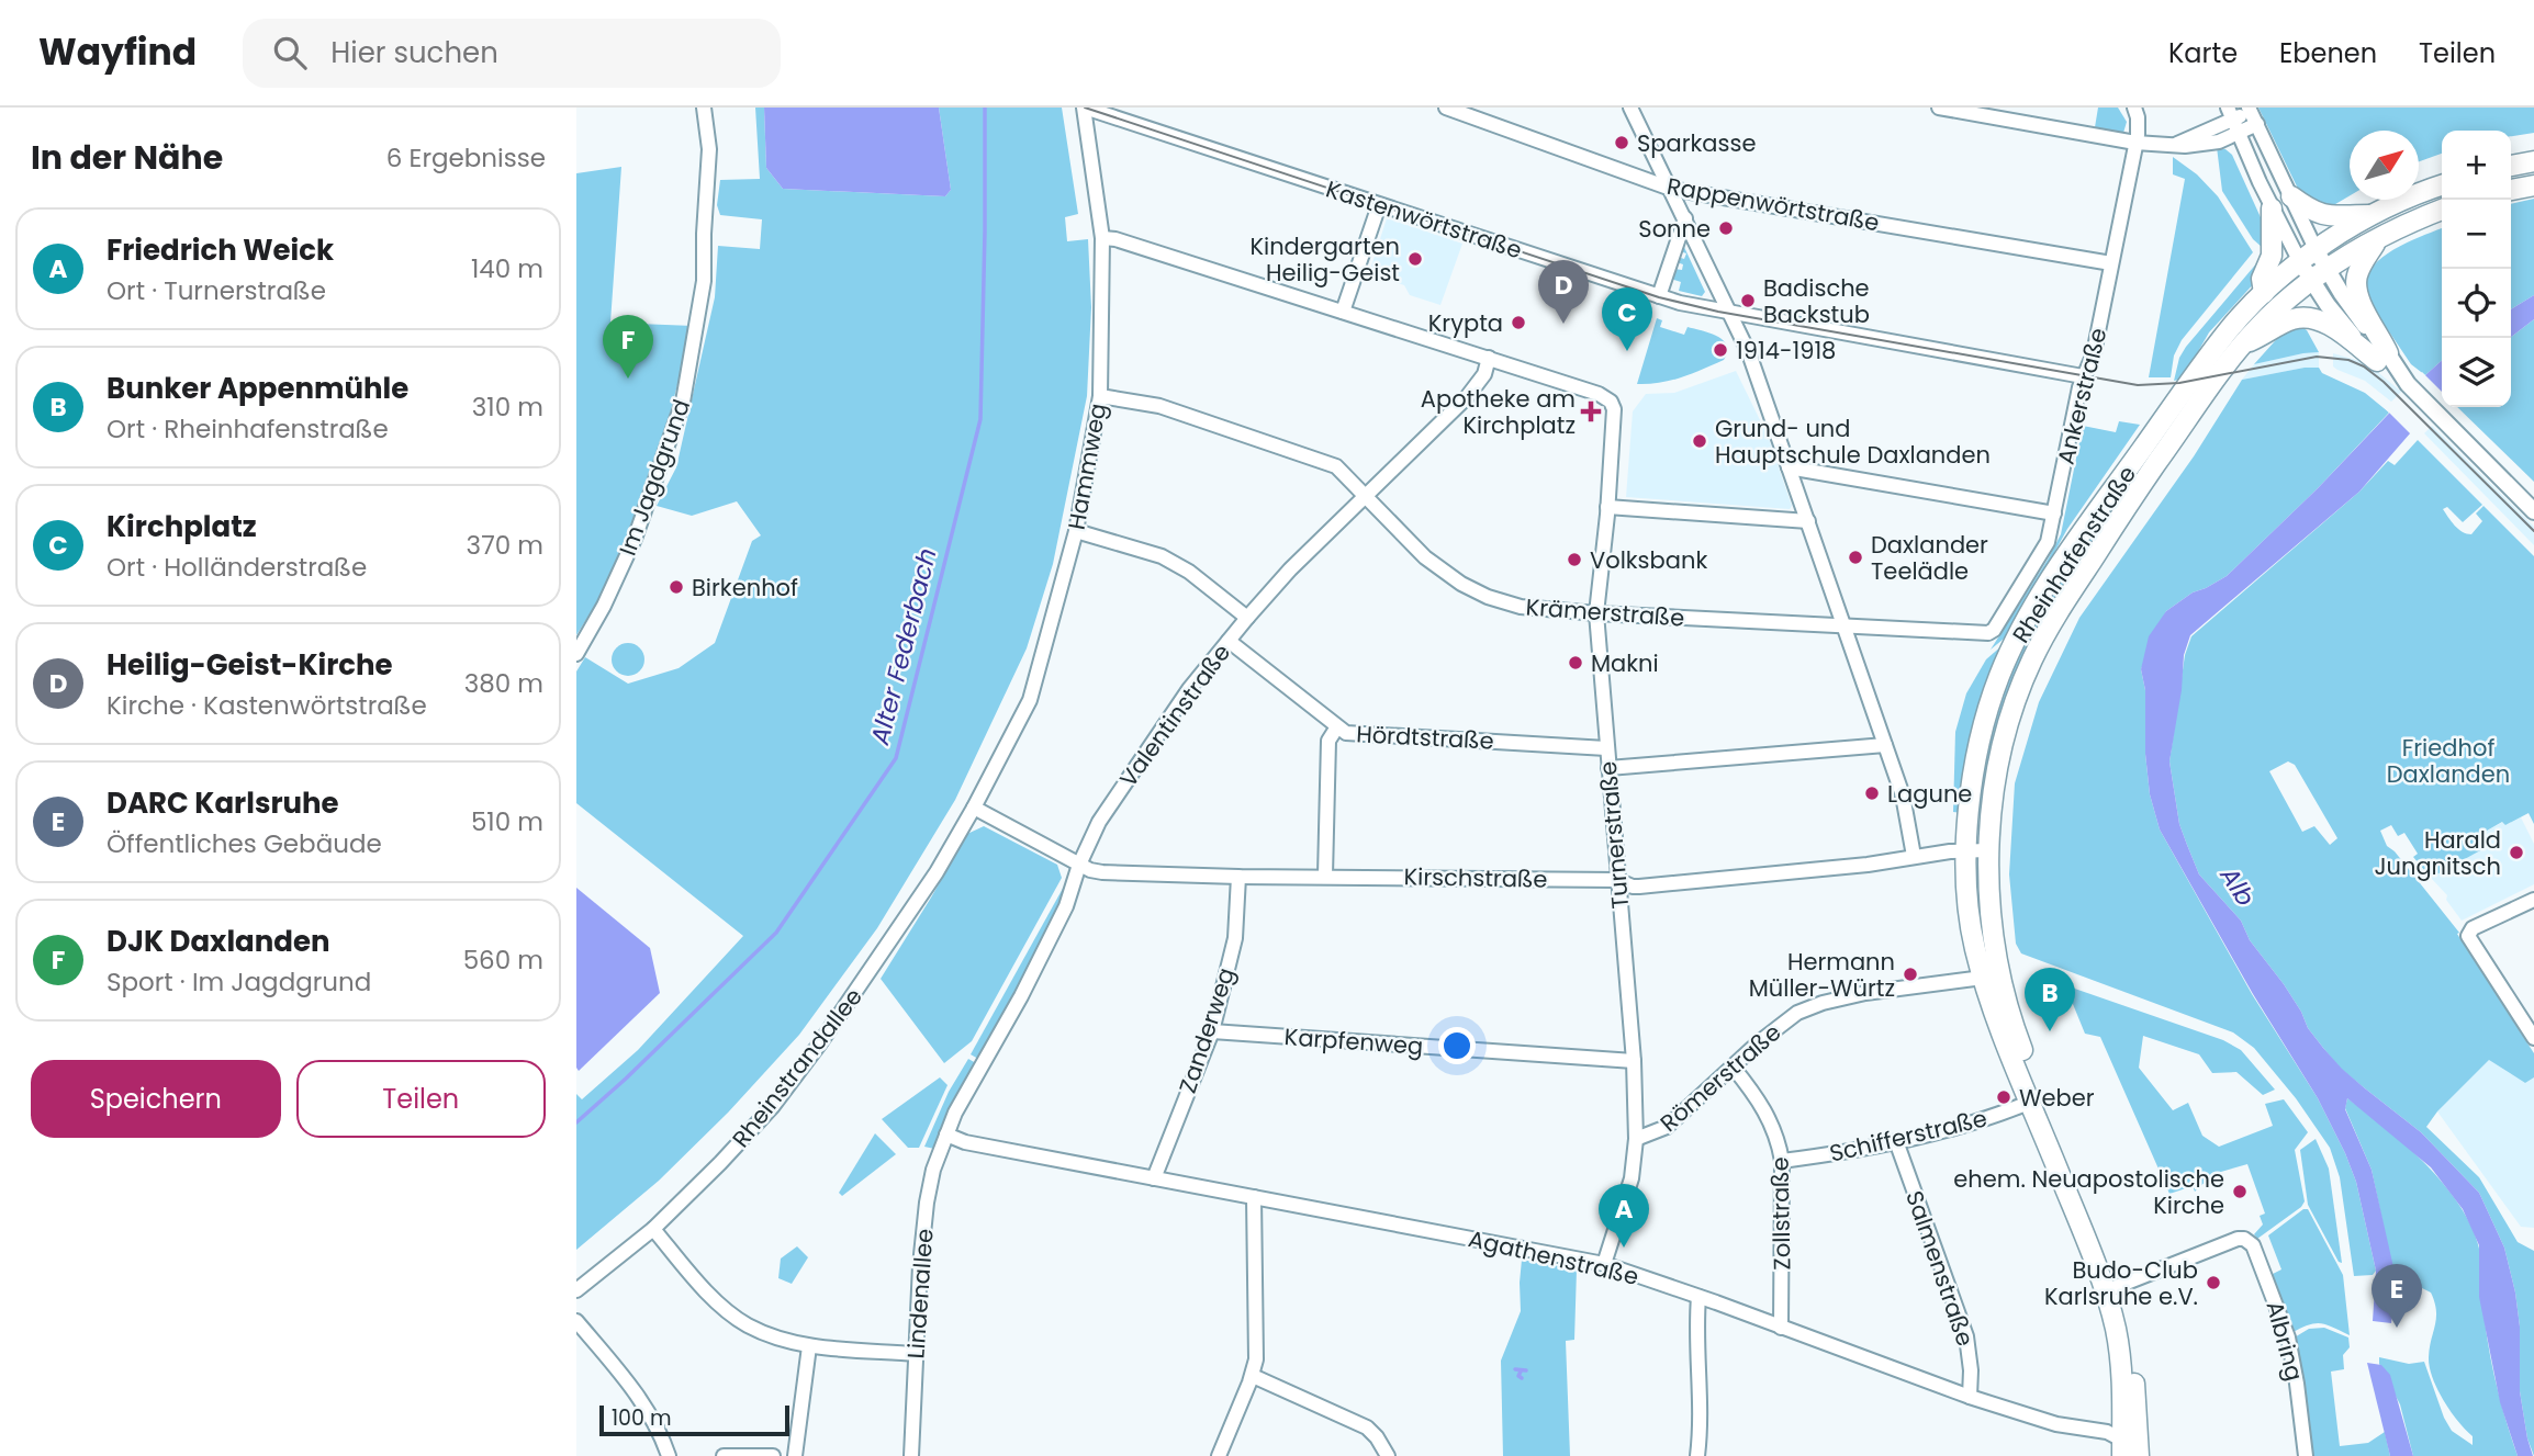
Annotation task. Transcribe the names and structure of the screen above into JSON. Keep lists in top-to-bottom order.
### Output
{
  "streets": {
    "main road": ["Rheinhafenstraße"],
    "street": [
      "Rappenwörtstraße",
      "Kastenwörtstraße",
      "Ankerstraße",
      "Hammweg",
      "Im Jagdgrund",
      "Krämerstraße",
      "Valentinstraße",
      "Hördtstraße",
      "Turnerstraße",
      "Kirschstraße",
      "Zanderweg",
      "Karpfenweg",
      "Rheinstrandallee",
      "Römerstraße",
      "Schifferstraße",
      "Zollstraße",
      "Agathenstraße",
      "Salmenstraße",
      "Lindenallee",
      "Albring"
    ]
  },
  "crossings": [
    ["Rappenwörtstraße", "Ankerstraße"],
    ["Kastenwörtstraße", "Ankerstraße"],
    ["Kastenwörtstraße", "Hammweg"],
    ["Ankerstraße", "Krämerstraße"],
    ["Hammweg", "Krämerstraße"],
    ["Hammweg", "Kirschstraße"],
    ["Hammweg", "Rheinstrandallee"],
    ["Rheinhafenstraße", "Kirschstraße"],
    ["Rheinhafenstraße", "Römerstraße"],
    ["Rheinhafenstraße", "Schifferstraße"],
    ["Rheinhafenstraße", "Agathenstraße"],
    ["Rheinhafenstraße", "Albring"],
    ["Krämerstraße", "Valentinstraße"],
    ["Krämerstraße", "Turnerstraße"],
    ["Valentinstraße", "Hördtstraße"],
    ["Valentinstraße", "Turnerstraße"],
    ["Valentinstraße", "Kirschstraße"],
    ["Valentinstraße", "Agathenstraße"],
    ["Valentinstraße", "Lindenallee"],
    ["Hördtstraße", "Turnerstraße"],
    ["Turnerstraße", "Kirschstraße"],
    ["Turnerstraße", "Karpfenweg"],
    ["Turnerstraße", "Römerstraße"],
    ["Turnerstraße", "Agathenstraße"],
    ["Kirschstraße", "Zanderweg"],
    ["Kirschstraße", "Rheinstrandallee"],
    ["Zanderweg", "Karpfenweg"],
    ["Zanderweg", "Agathenstraße"],
    ["Römerstraße", "Zollstraße"],
    ["Schifferstraße", "Zollstraße"],
    ["Schifferstraße", "Salmenstraße"],
    ["Zollstraße", "Agathenstraße"],
    ["Agathenstraße", "Salmenstraße"],
    ["Agathenstraße", "Lindenallee"]
  ],
  "water": ["Alter Federbach", "Alb"],
  "parks": ["Friedhof Daxlanden"],
  "places": {
    "other": [
      "Sparkasse",
      "Sonne",
      "Kindergarten Heilig-Geist",
      "Badische Backstub",
      "Krypta",
      "1914-1918",
      "Grund- und Hauptschule Daxlanden",
      "Daxlander Teelädle",
      "Volksbank",
      "Birkenhof",
      "Makni",
      "Lagune",
      "Harald Jungnitsch",
      "Hermann Müller-Würtz",
      "Weber",
      "ehem. Neuapostolische Kirche",
      "Budo-Club Karlsruhe e.V."
    ],
    "health": ["Apotheke am Kirchplatz"]
  },
  "scale_bar": "100 m",
  "north": "top right",
  "page": {
    "header": "Wayfind",
    "search": "Hier suchen",
    "nav": ["Karte", "Ebenen", "Teilen"],
    "heading": ["In der Nähe", "6 Ergebnisse"],
    "map_buttons": ["+", "−"],
    "list": [
      {
        "mark": "A",
        "name": "Friedrich Weick",
        "note": "Ort · Turnerstraße",
        "value": "140 m"
      },
      {
        "mark": "B",
        "name": "Bunker Appenmühle",
        "note": "Ort · Rheinhafenstraße",
        "value": "310 m"
      },
      {
        "mark": "C",
        "name": "Kirchplatz",
        "note": "Ort · Holländerstraße",
        "value": "370 m"
      },
      {
        "mark": "D",
        "name": "Heilig-Geist-Kirche",
        "note": "Kirche · Kastenwörtstraße",
        "value": "380 m"
      },
      {
        "mark": "E",
        "name": "DARC Karlsruhe",
        "note": "Öffentliches Gebäude",
        "value": "510 m"
      },
      {
        "mark": "F",
        "name": "DJK Daxlanden",
        "note": "Sport · Im Jagdgrund",
        "value": "560 m"
      }
    ],
    "pins": [
      "D",
      "C",
      "F",
      "B",
      "A",
      "E"
    ],
    "buttons": ["Speichern", "Teilen"],
    "scale": "100 m"
  }
}
